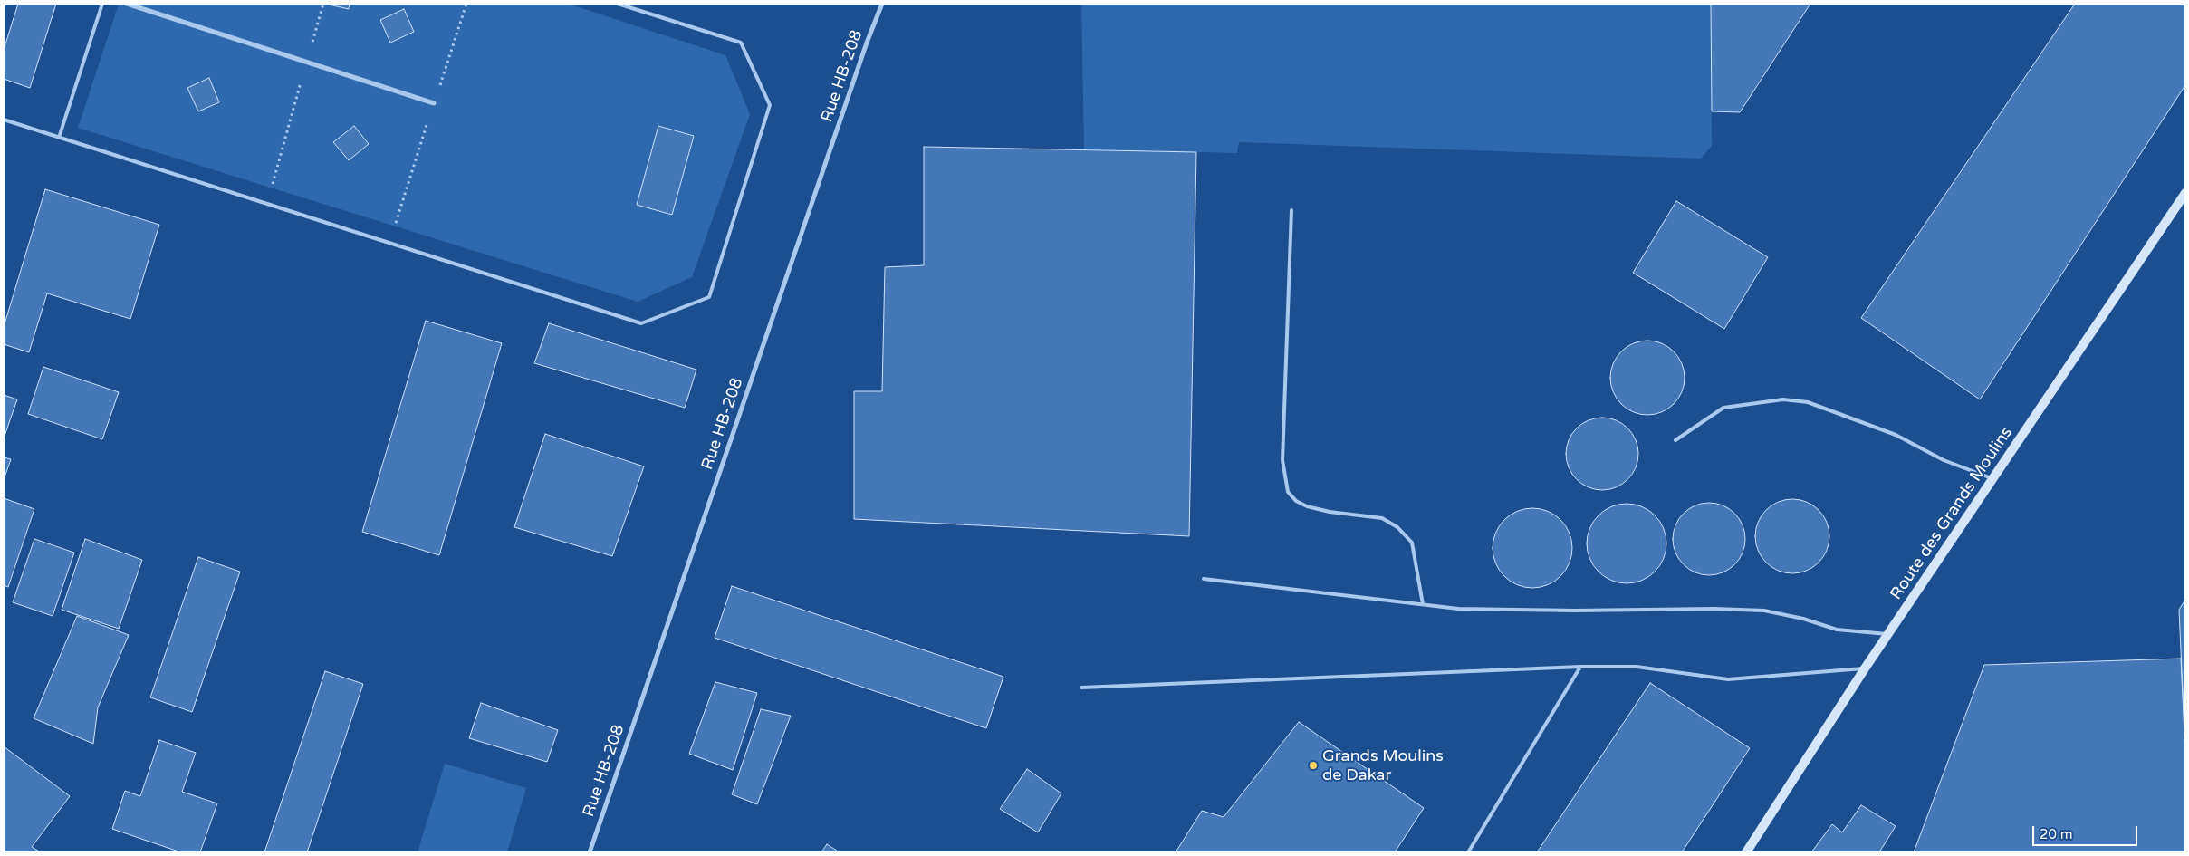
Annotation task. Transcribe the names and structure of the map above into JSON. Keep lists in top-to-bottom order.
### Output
{
  "streets": {
    "street": ["Rue HB-208", "Route des Grands Moulins"]
  },
  "places": ["Grands Moulins de Dakar"],
  "scale_bar": "20 m"
}
